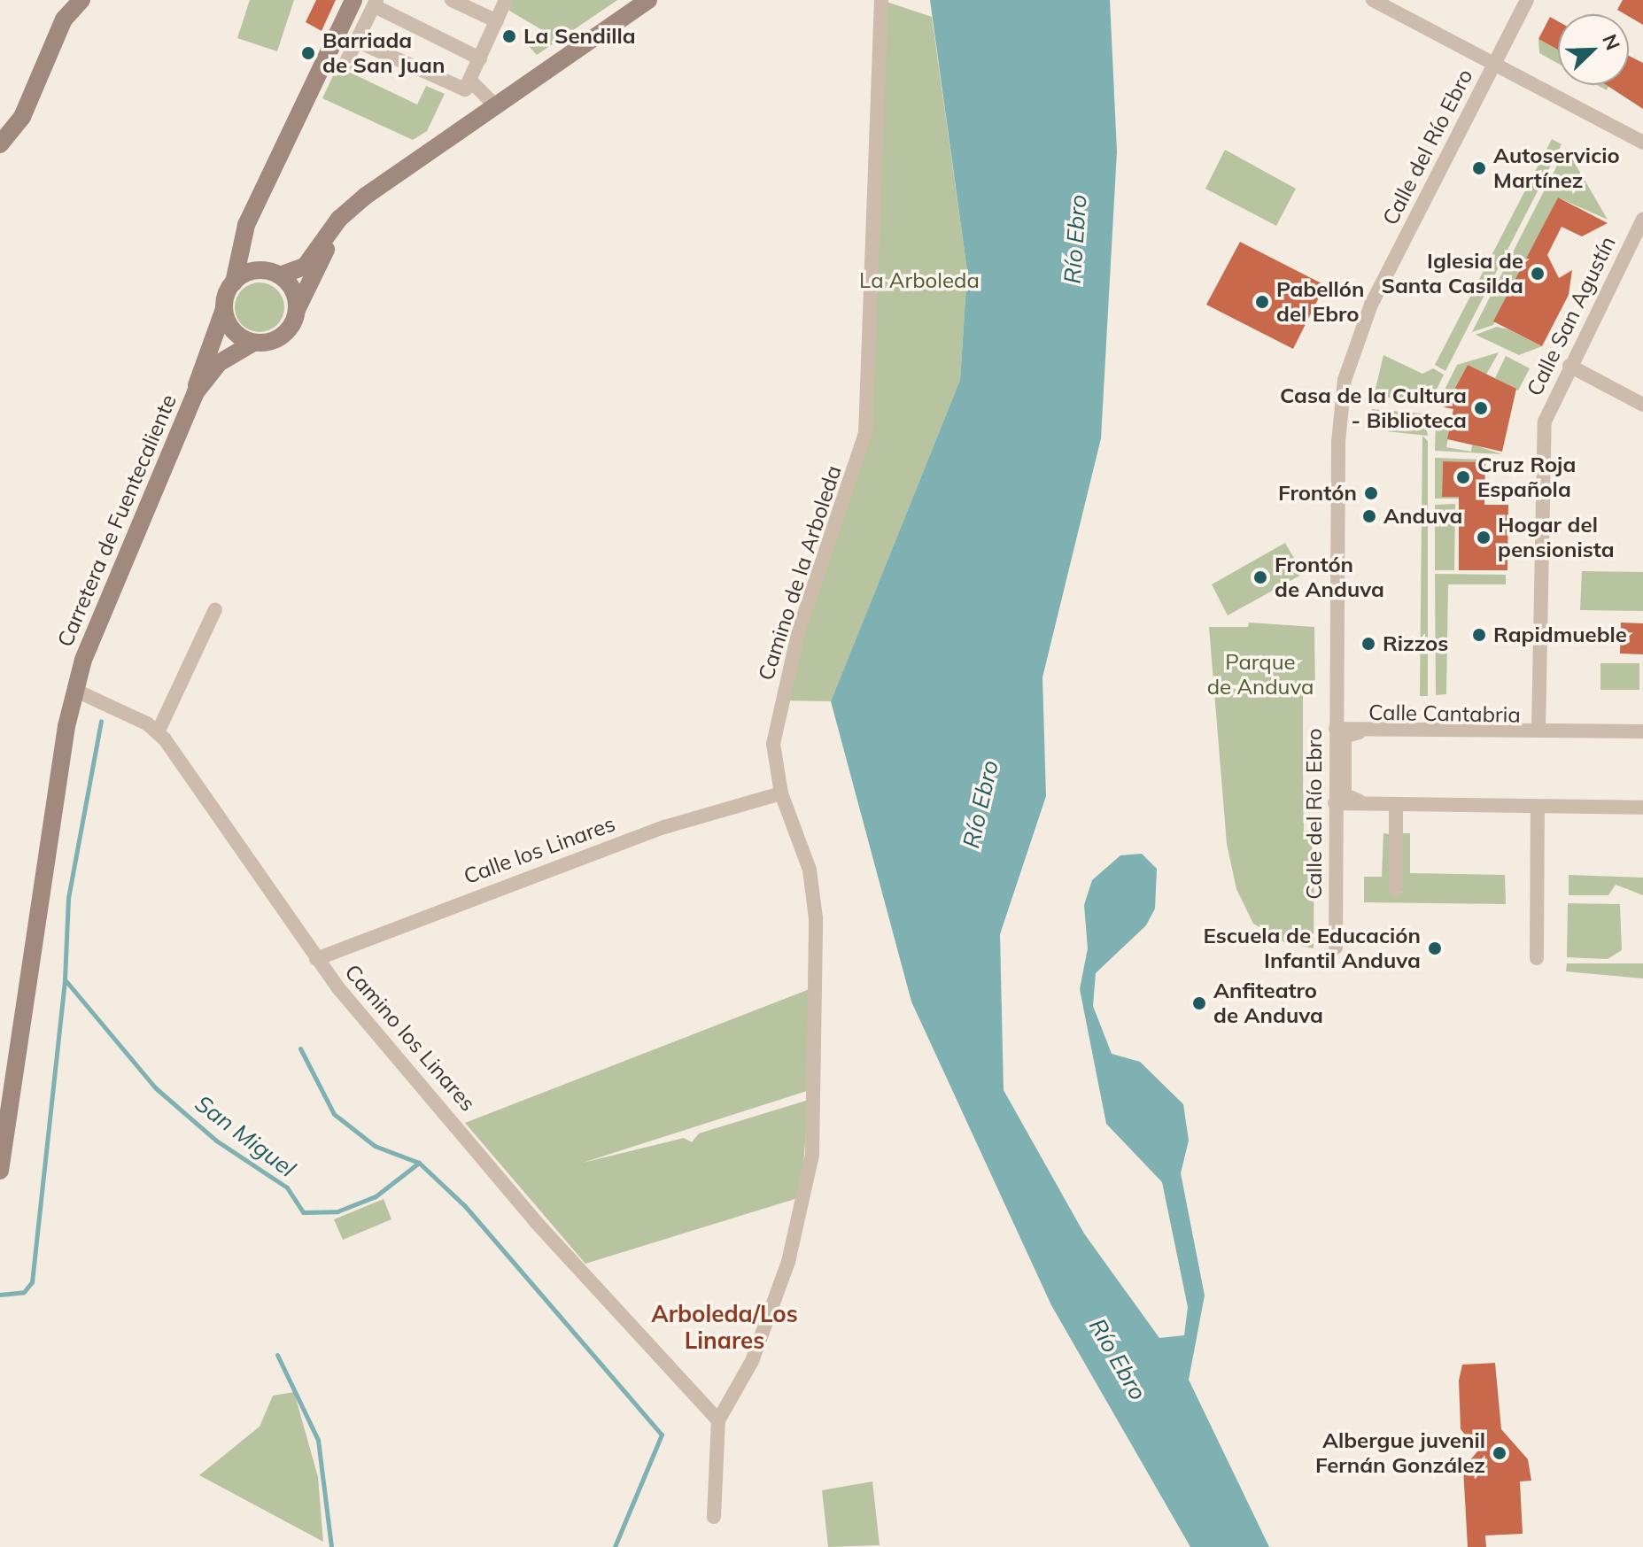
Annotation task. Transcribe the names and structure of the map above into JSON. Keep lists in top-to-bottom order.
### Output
{
  "streets": {
    "main road": ["Carretera de Fuentecaliente"],
    "street": [
      "Calle del Río Ebro",
      "Calle San Agustín",
      "Camino de la Arboleda",
      "Calle Cantabria",
      "Calle los Linares",
      "Camino los Linares"
    ]
  },
  "crossings": [
    ["Calle del Río Ebro", "Calle Cantabria"],
    ["Calle San Agustín", "Calle Cantabria"],
    ["Carretera de Fuentecaliente", "Camino los Linares"],
    ["Camino de la Arboleda", "Calle los Linares"],
    ["Camino de la Arboleda", "Camino los Linares"],
    ["Calle los Linares", "Camino los Linares"]
  ],
  "districts": ["Arboleda/Los Linares"],
  "water": ["Río Ebro", "San Miguel"],
  "parks": ["La Arboleda", "Parque de Anduva"],
  "places": [
    "La Sendilla",
    "Barriada de San Juan",
    "Autoservicio Martínez",
    "Iglesia de Santa Casilda",
    "Pabellón del Ebro",
    "Casa de la Cultura - Biblioteca",
    "Cruz Roja Española",
    "Frontón",
    "Anduva",
    "Hogar del pensionista",
    "Frontón de Anduva",
    "Rapidmueble",
    "Rizzos",
    "Escuela de Educación Infantil Anduva",
    "Anfiteatro de Anduva",
    "Albergue juvenil Fernán González"
  ],
  "north": "top right"
}
